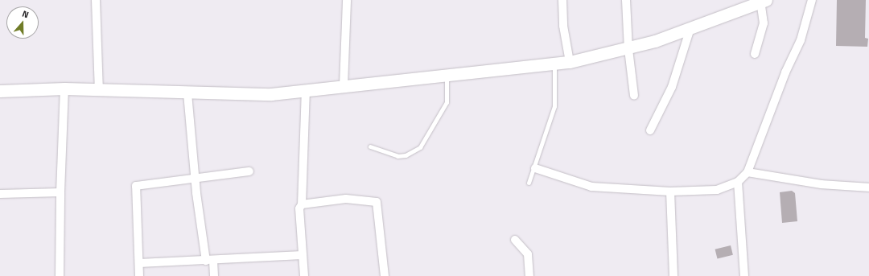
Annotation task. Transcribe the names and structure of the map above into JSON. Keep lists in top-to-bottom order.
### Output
{
  "north": "top"
}
